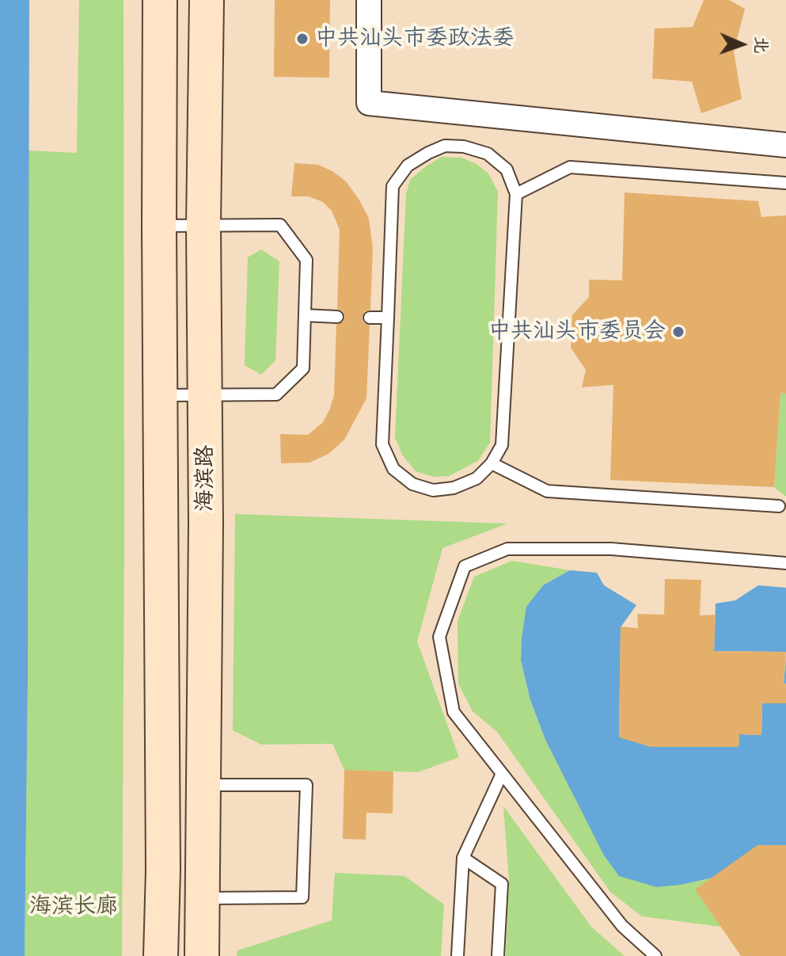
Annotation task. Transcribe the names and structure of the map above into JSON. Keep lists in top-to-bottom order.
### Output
{
  "streets": {
    "main road": ["海滨路"]
  },
  "parks": ["海滨长廊"],
  "places": ["中共汕头市委政法委", "中共汕头市委员会"],
  "north": "right"
}
